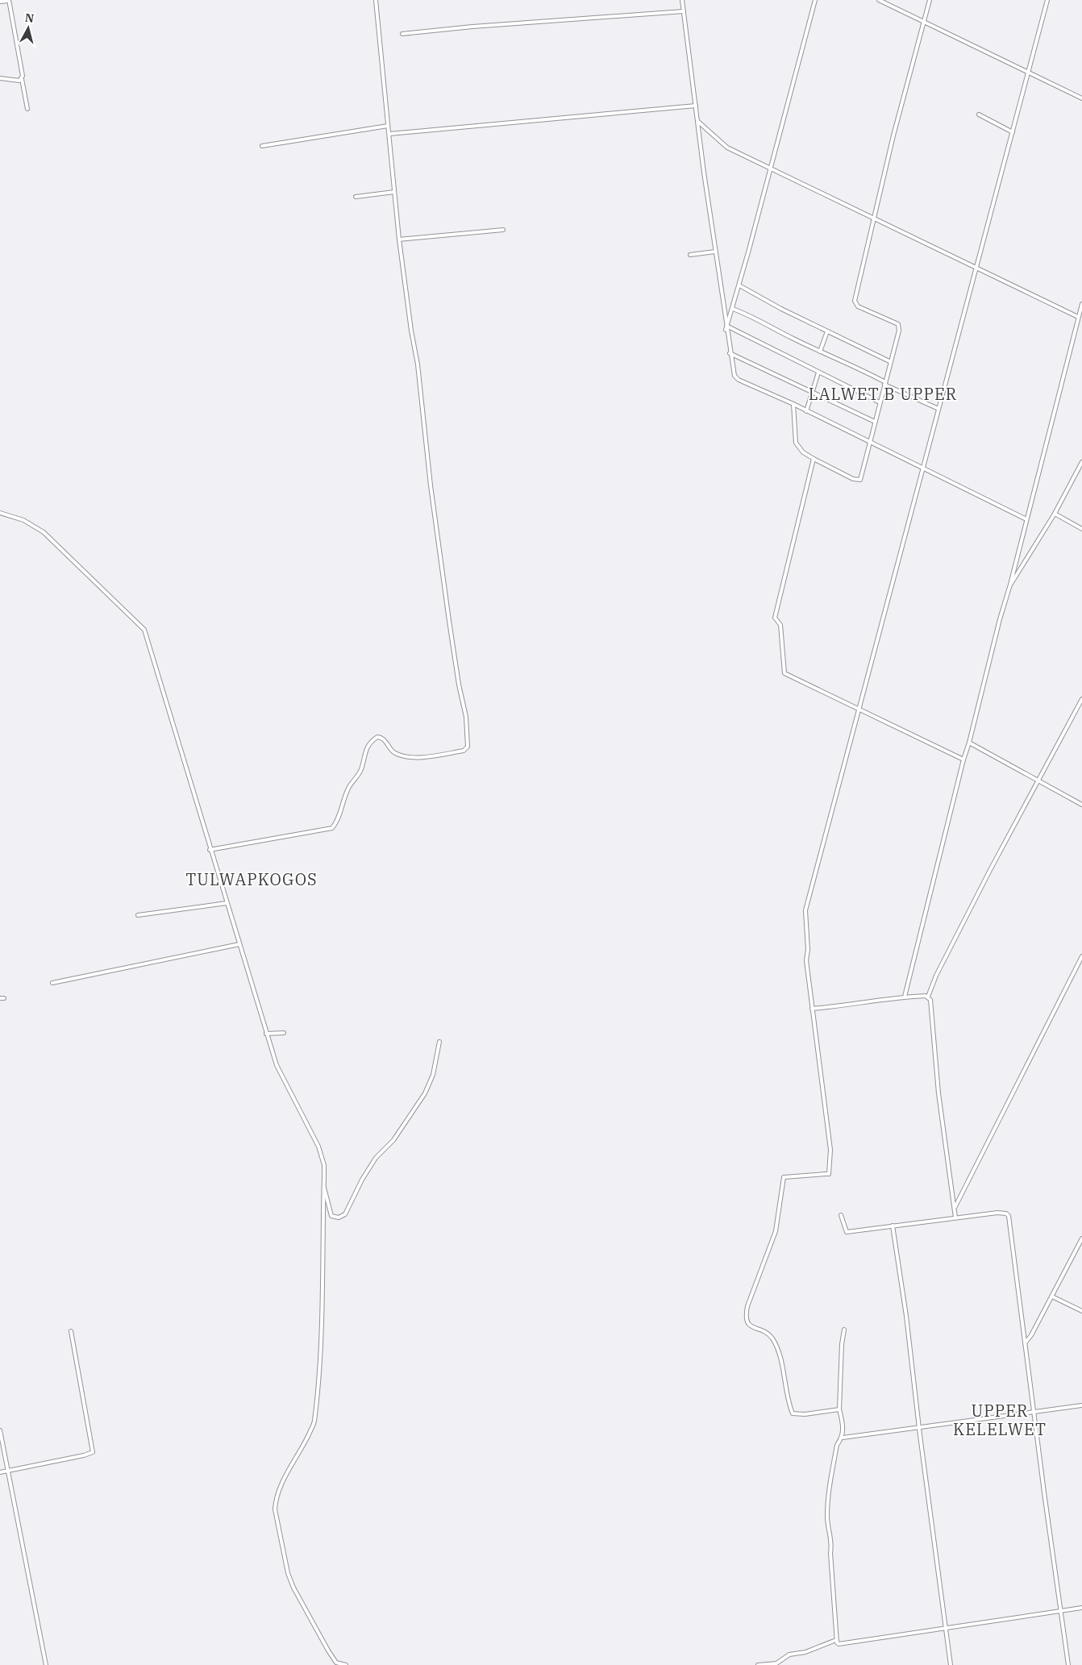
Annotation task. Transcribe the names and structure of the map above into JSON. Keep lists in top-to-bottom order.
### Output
{
  "districts": ["LALWET B UPPER", "TULWAPKOGOS", "UPPER KELELWET"],
  "north": "top"
}
